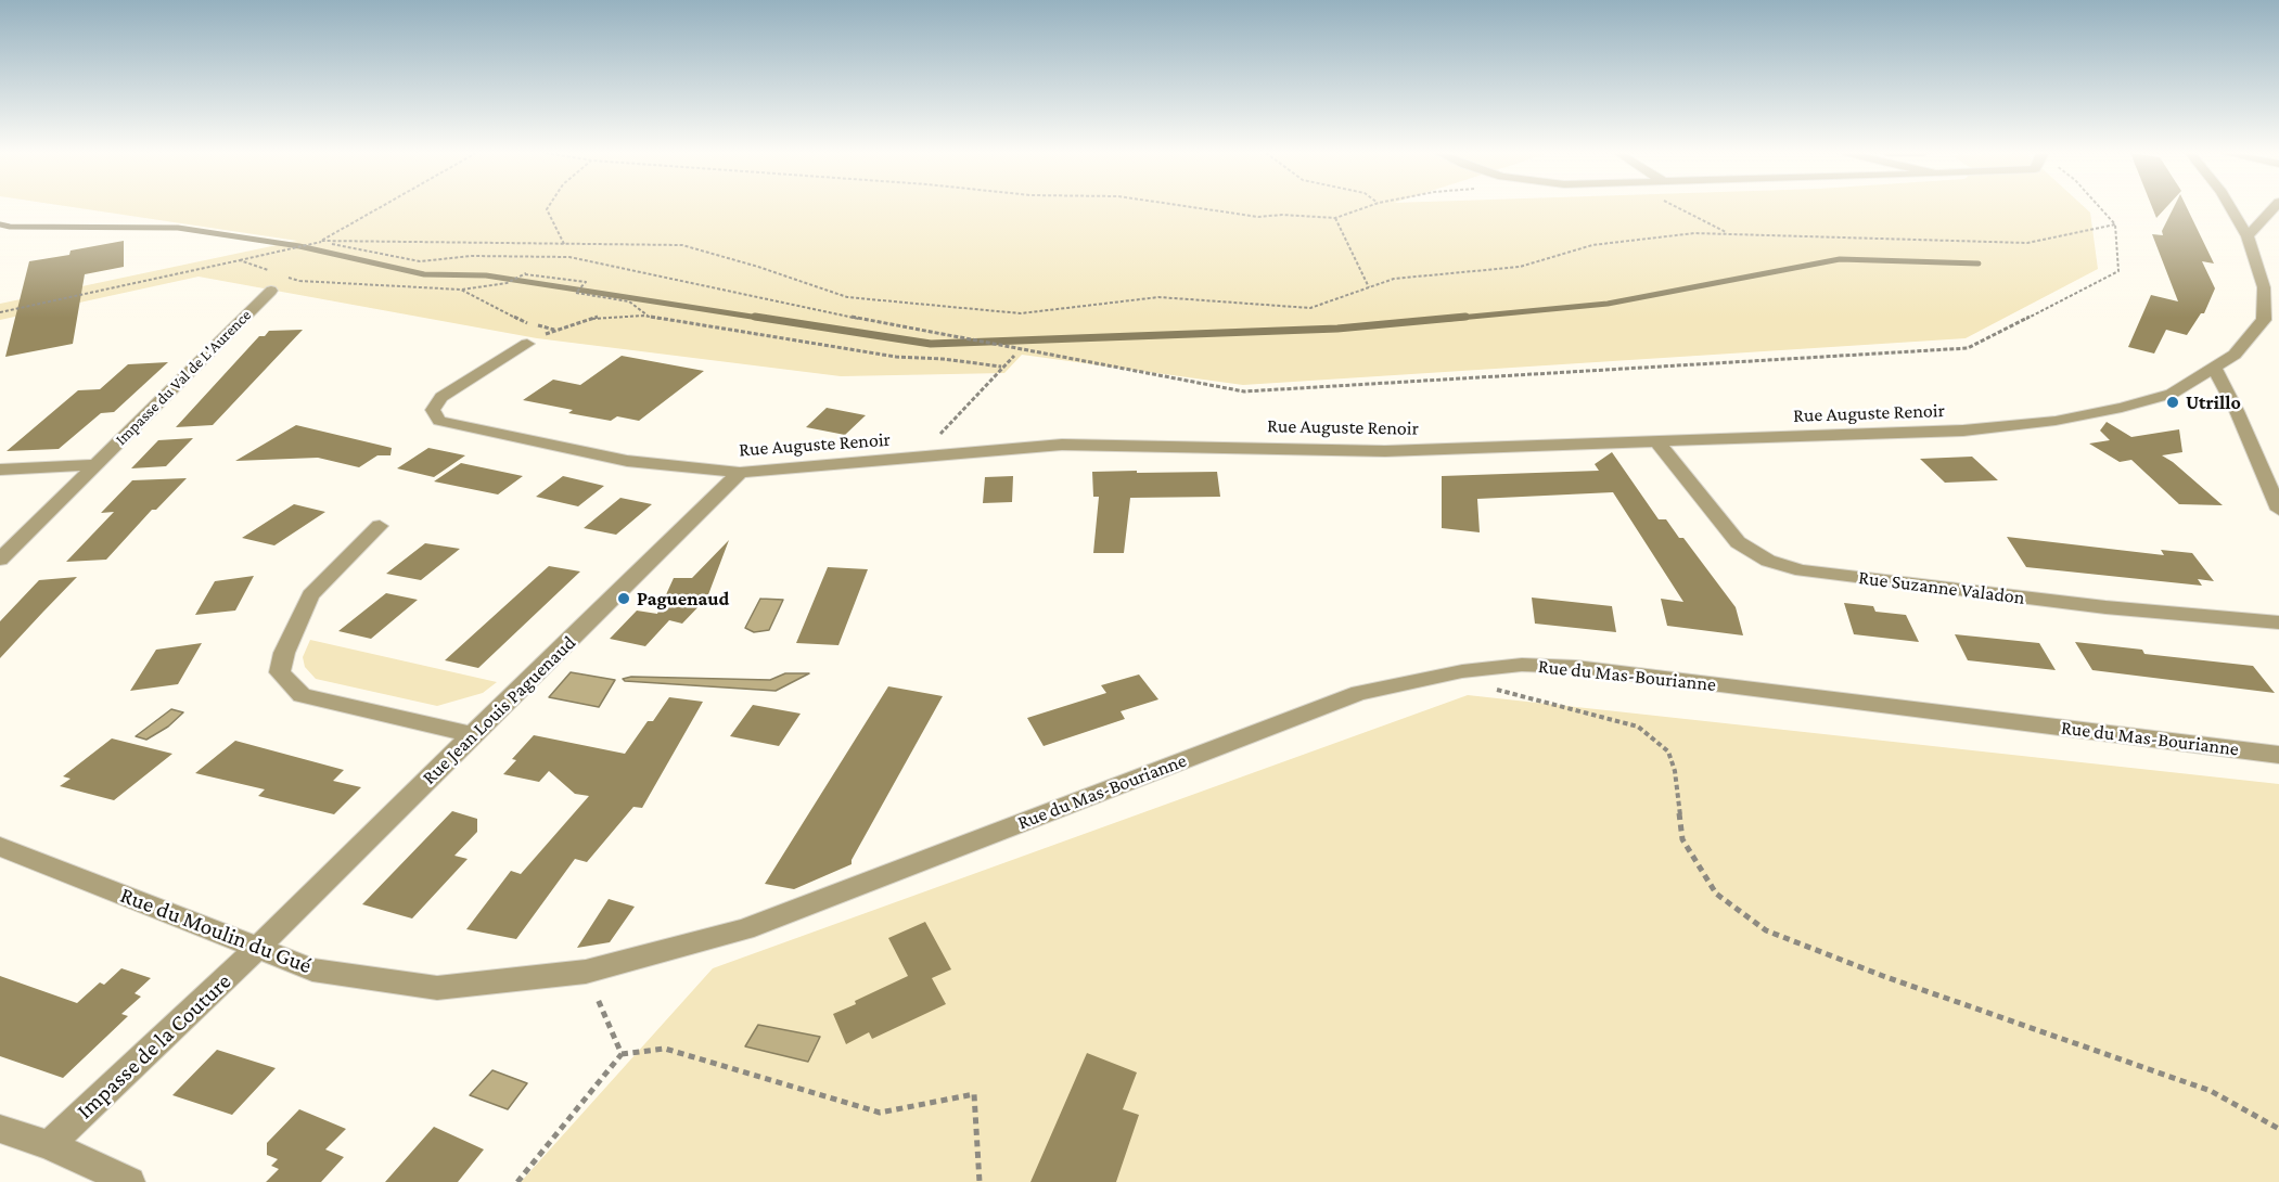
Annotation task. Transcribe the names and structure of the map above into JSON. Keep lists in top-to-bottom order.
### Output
{
  "streets": {
    "street": [
      "Impasse du Val de L'Aurence",
      "Rue Auguste Renoir",
      "Rue Suzanne Valadon",
      "Rue du Mas-Bourianne",
      "Rue Jean Louis Paguenaud",
      "Rue du Moulin du Gué",
      "Impasse de la Couture"
    ]
  },
  "crossings": [
    ["Rue Auguste Renoir", "Rue Suzanne Valadon"],
    ["Rue Auguste Renoir", "Rue Jean Louis Paguenaud"],
    ["Rue du Mas-Bourianne", "Rue du Moulin du Gué"],
    ["Rue Jean Louis Paguenaud", "Rue du Moulin du Gué"],
    ["Rue Jean Louis Paguenaud", "Impasse de la Couture"],
    ["Rue du Moulin du Gué", "Impasse de la Couture"]
  ],
  "places": ["Utrillo", "Paguenaud"]
}
